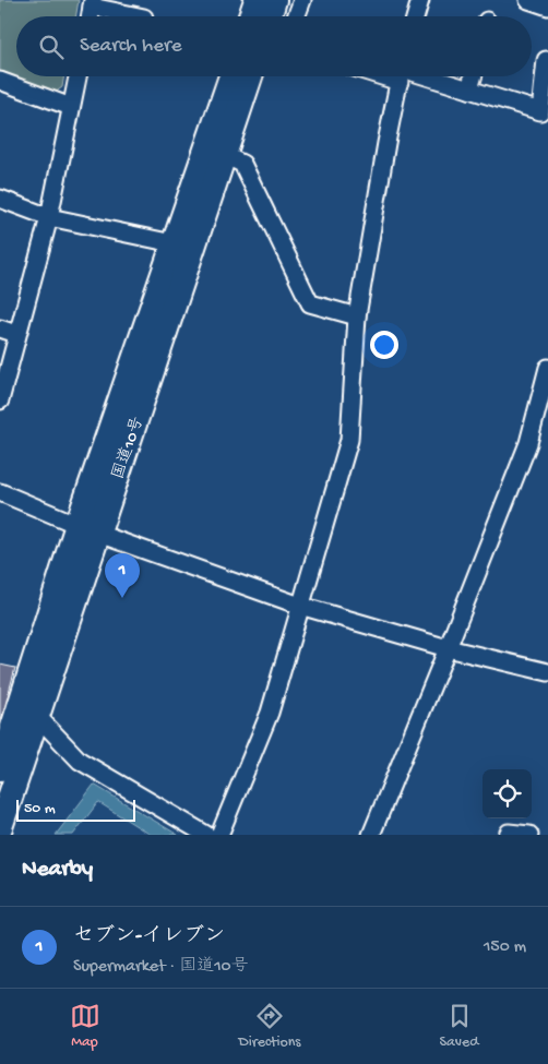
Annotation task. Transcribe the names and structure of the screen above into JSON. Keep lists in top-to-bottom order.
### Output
{
  "streets": {
    "highway": ["国道10号"]
  },
  "scale_bar": "50 m",
  "page": {
    "search": "Search here",
    "pins": "1",
    "scale": "50 m",
    "heading": "Nearby",
    "list": [
      {
        "mark": "1",
        "name": "セブン-イレブン",
        "note": "Supermarket · 国道10号",
        "value": "150 m"
      }
    ],
    "nav": ["Map", "Directions", "Saved"]
  }
}
